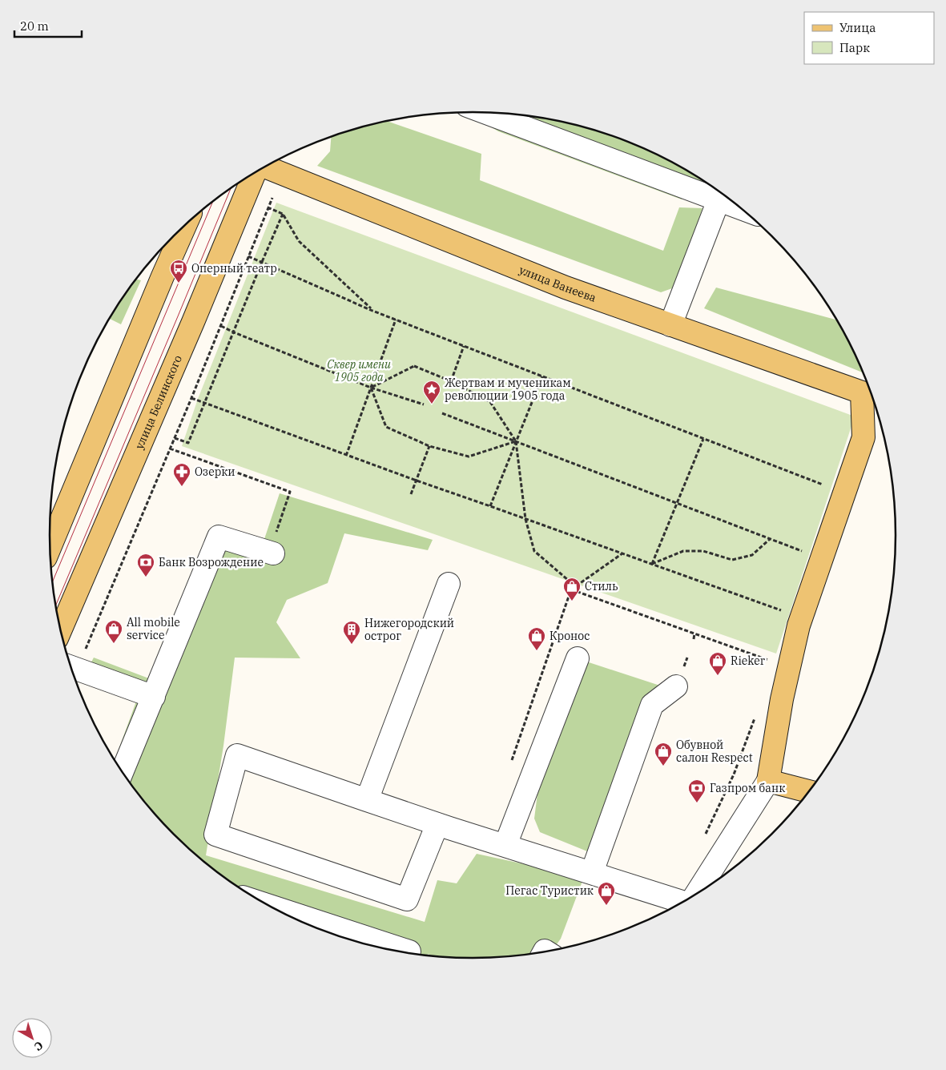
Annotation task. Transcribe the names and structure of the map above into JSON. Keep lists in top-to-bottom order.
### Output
{
  "streets": {
    "main road": ["улица Ванеева", "улица Белинского"]
  },
  "parks": ["Сквер имени 1905 года"],
  "places": {
    "bus stop": ["Оперный театр"],
    "place": ["Жертвам и мученикам революции 1905 года"],
    "pharmacy": ["Озерки"],
    "bank": ["Банк Возрождение", "Газпром банк"],
    "shop": [
      "Стиль",
      "All mobile service",
      "Кронос",
      "Rieker",
      "Обувной салон Respect",
      "Пегас Туристик"
    ],
    "building": ["Нижегородский острог"]
  },
  "legend": ["Улица", "Парк"],
  "scale_bar": "20 m",
  "north": "bottom right"
}
